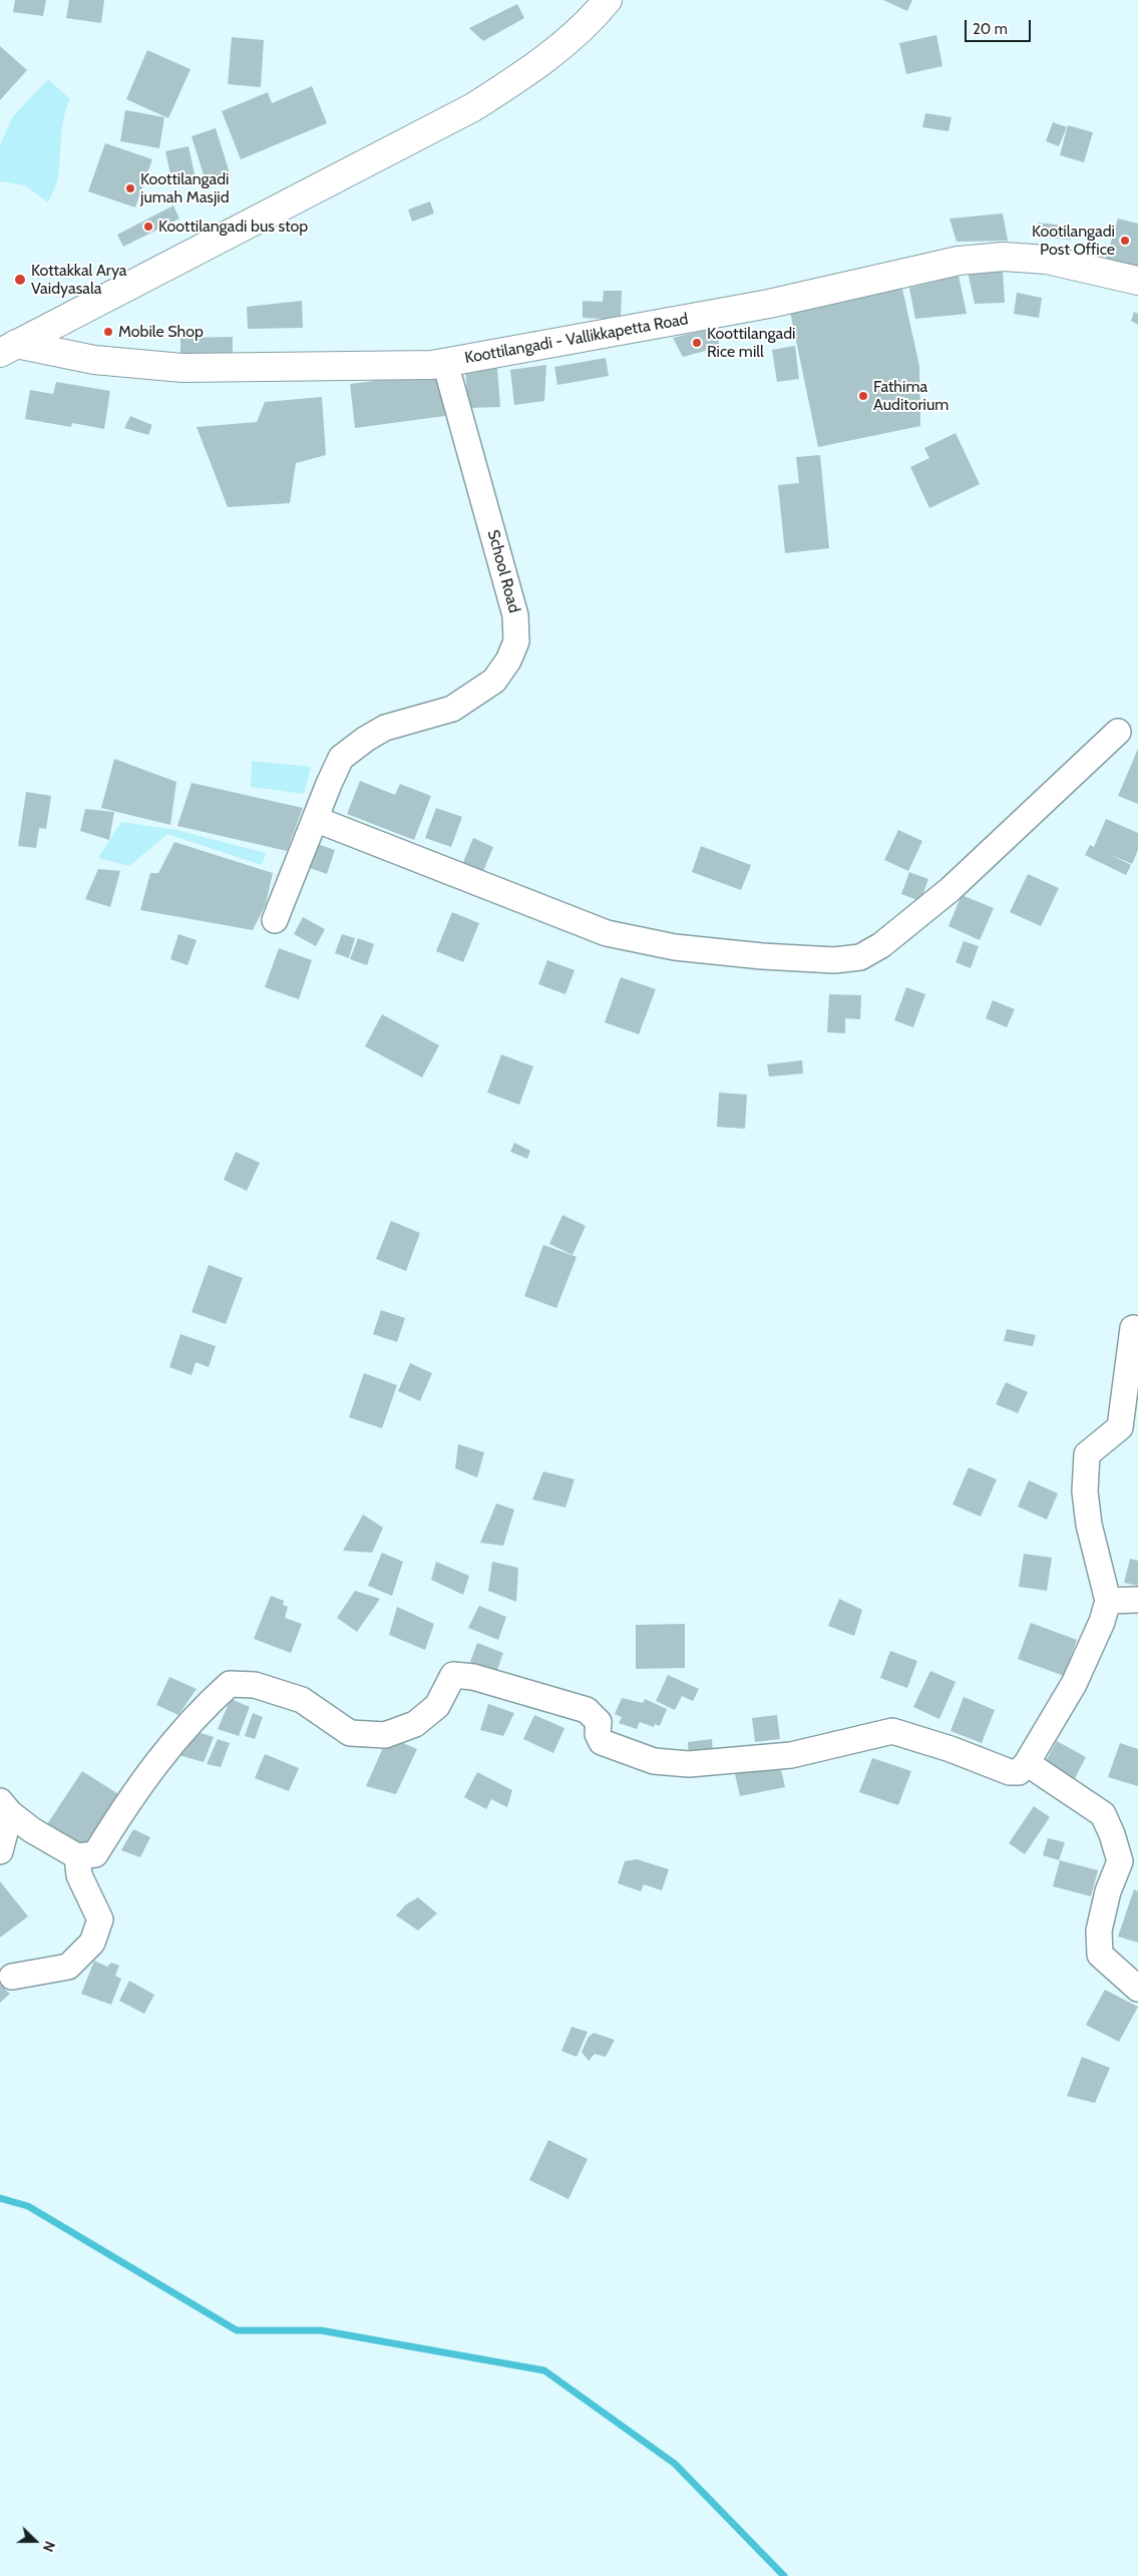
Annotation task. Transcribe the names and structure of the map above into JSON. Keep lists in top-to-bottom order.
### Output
{
  "streets": {
    "main road": ["Koottilangadi - Vallikkapetta Road"],
    "street": ["School Road"]
  },
  "crossings": [
    ["Koottilangadi - Vallikkapetta Road", "School Road"]
  ],
  "places": [
    "Koottilangadi jumah Masjid",
    "Koottilangadi bus stop",
    "Kootilangadi Post Office",
    "Kottakkal Arya Vaidyasala",
    "Mobile Shop",
    "Koottilangadi Rice mill",
    "Fathima Auditorium"
  ],
  "scale_bar": "20 m",
  "north": "right"
}
